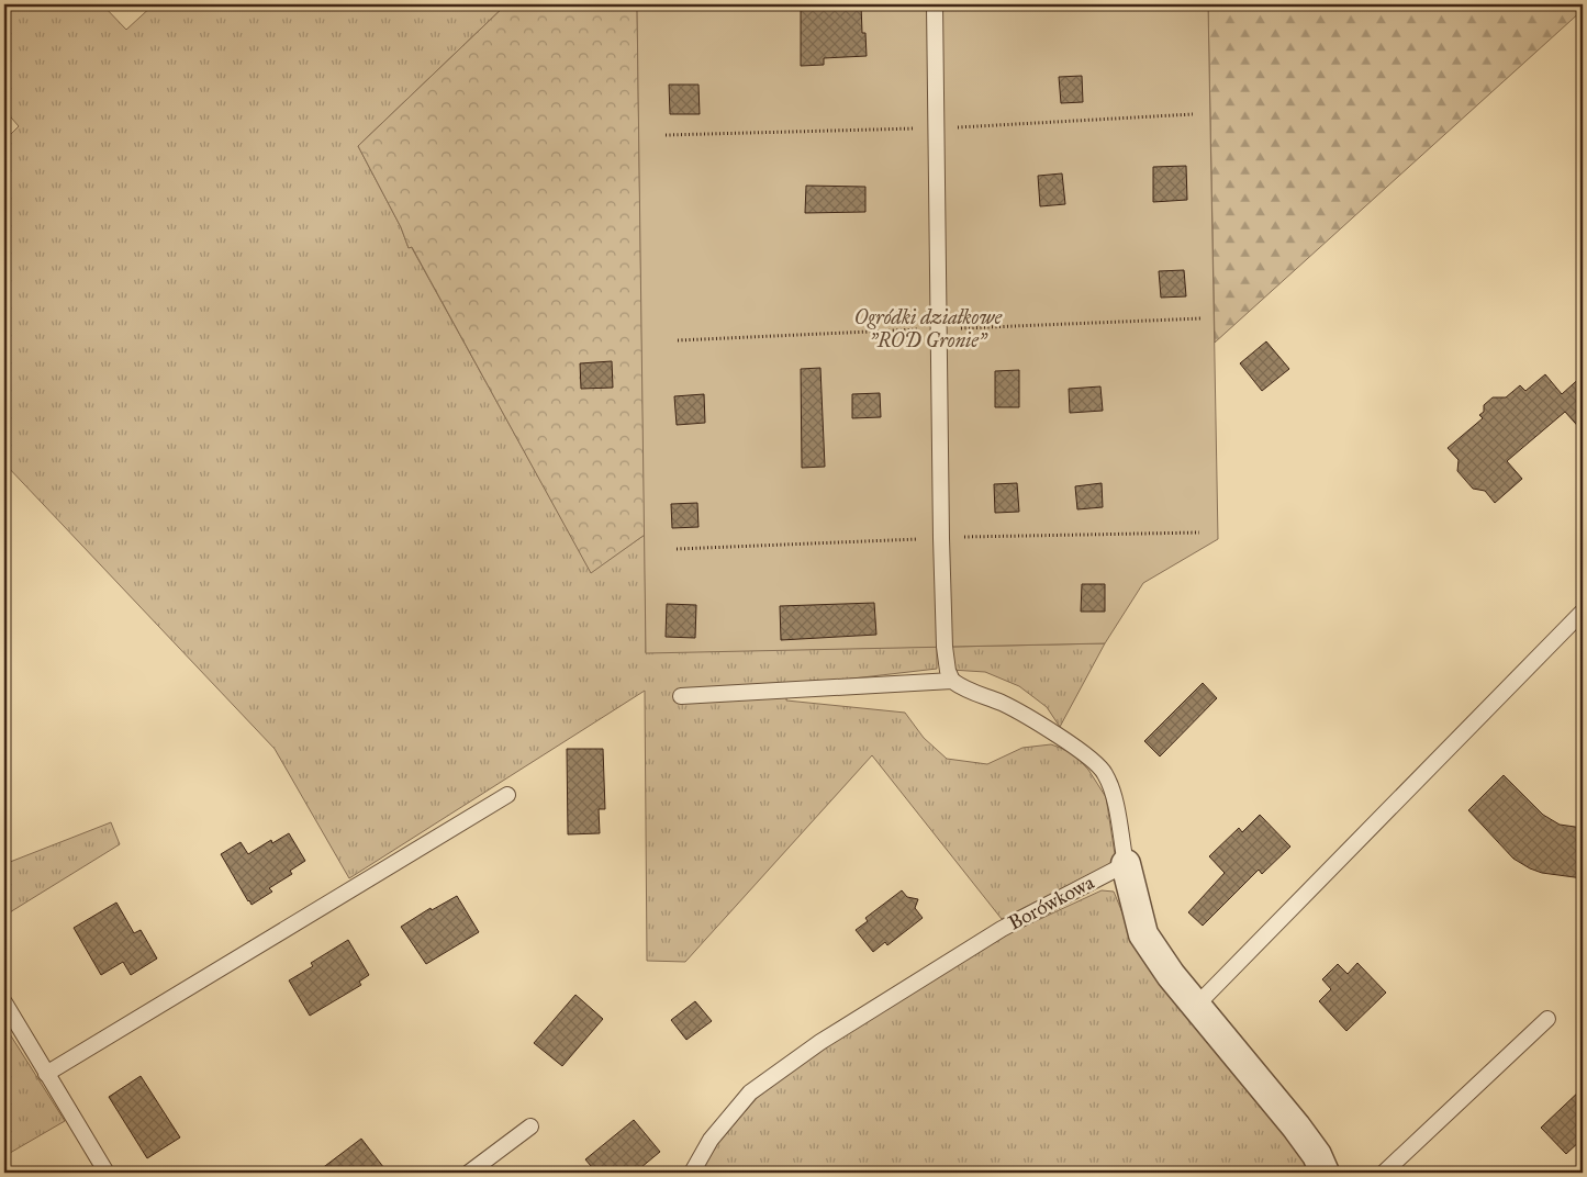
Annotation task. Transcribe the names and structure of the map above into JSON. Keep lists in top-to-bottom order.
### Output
{
  "streets": {
    "lane": ["Borówkowa"]
  },
  "parks": ["Ogródki działkowe \"ROD Gronie\""]
}
